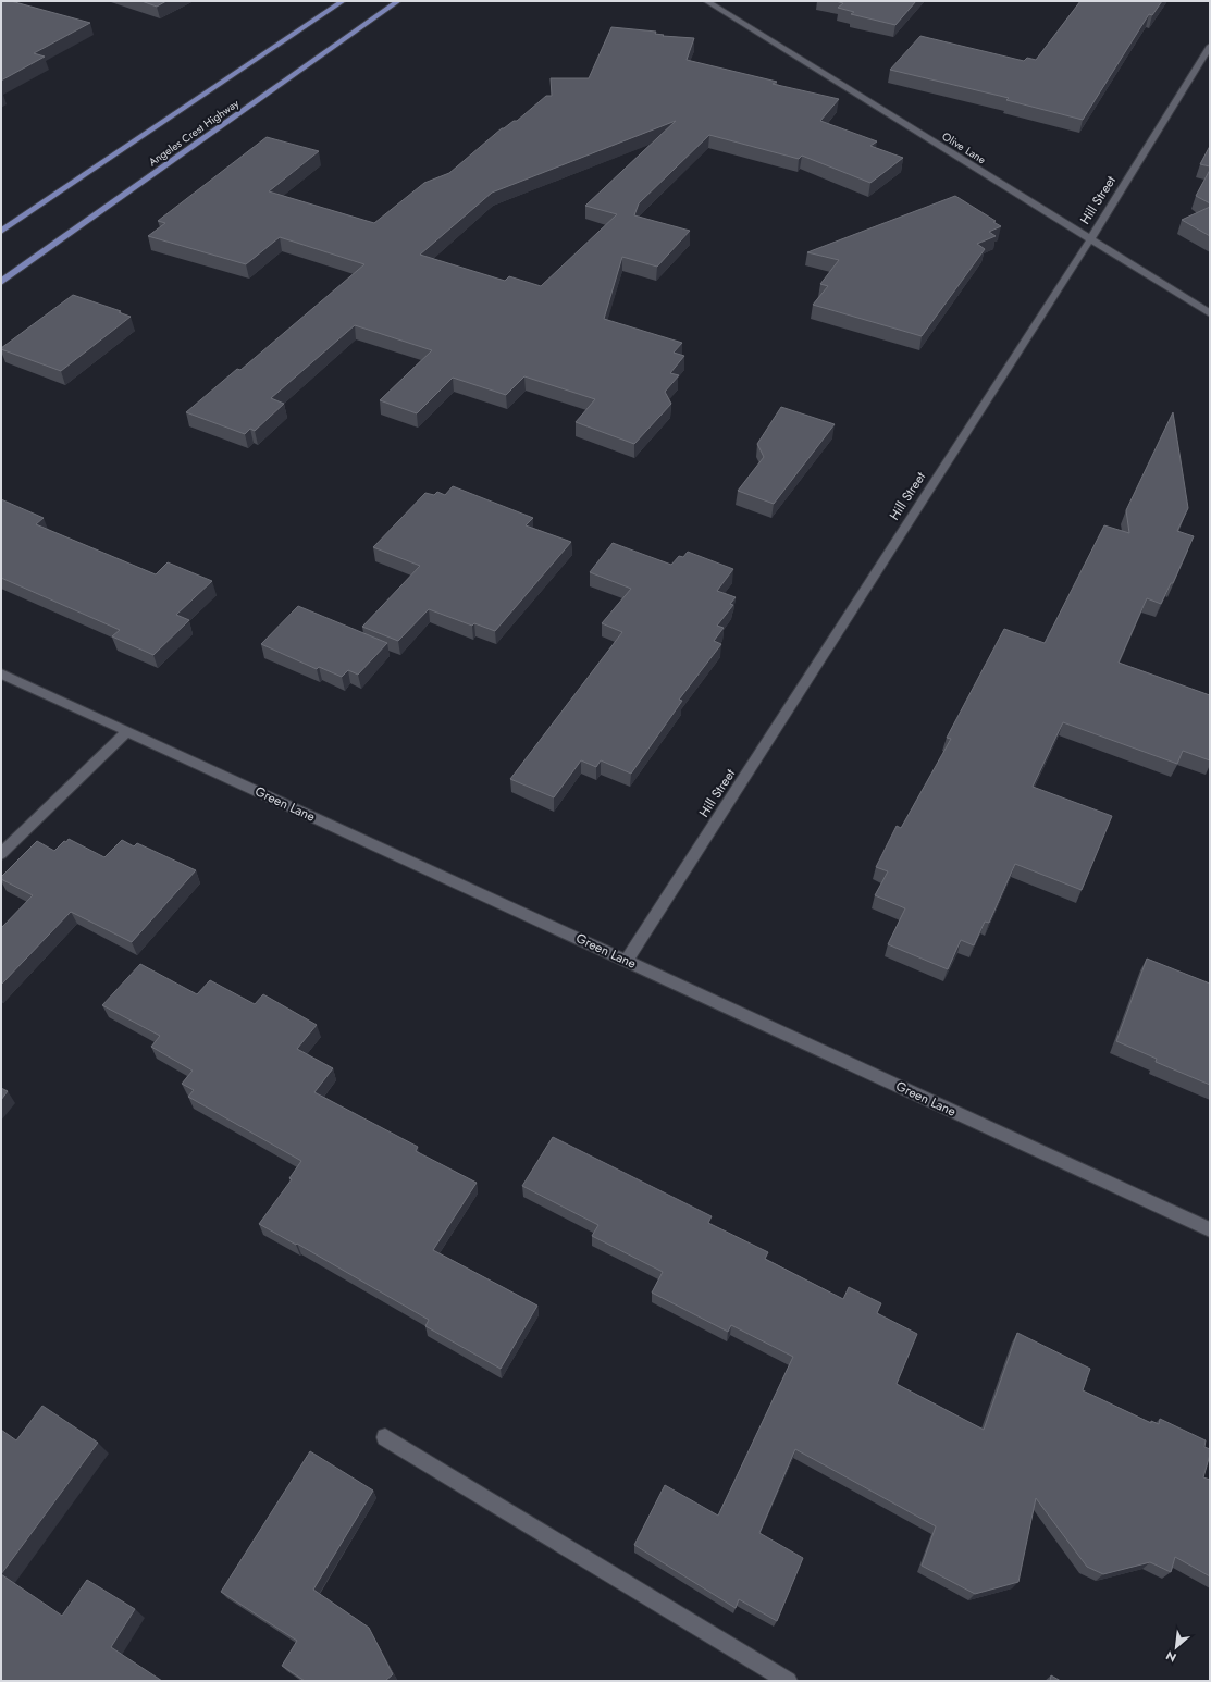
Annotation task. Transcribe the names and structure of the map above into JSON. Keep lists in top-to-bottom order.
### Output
{
  "streets": {
    "main road": ["Angeles Crest Highway"],
    "street": ["Olive Lane", "Hill Street", "Green Lane"]
  },
  "crossings": [
    ["Olive Lane", "Hill Street"],
    ["Hill Street", "Green Lane"]
  ],
  "north": "bottom left"
}
